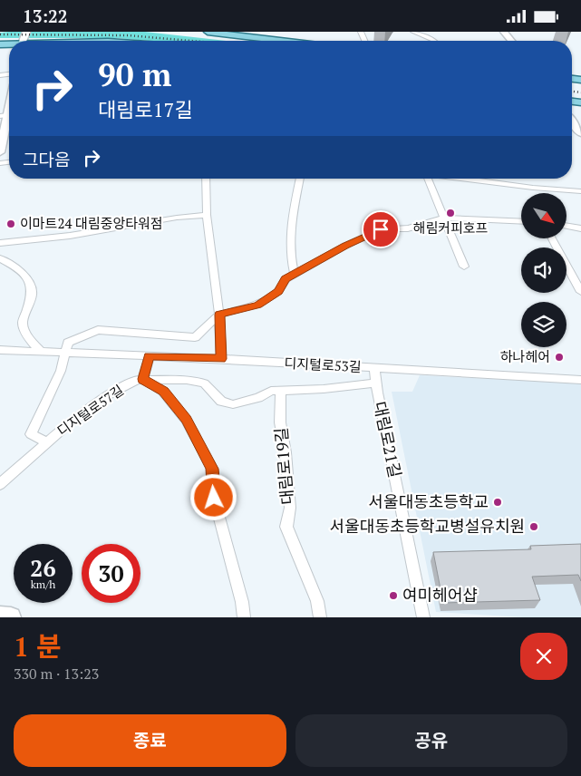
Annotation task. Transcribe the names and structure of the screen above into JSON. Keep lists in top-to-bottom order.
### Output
{
  "streets": {
    "street": [
      "디지털로53길",
      "디지털로57길",
      "대림로21길",
      "대림로19길"
    ]
  },
  "crossings": [
    ["디지털로53길", "대림로21길"],
    ["디지털로57길", "대림로21길"],
    ["디지털로57길", "대림로19길"]
  ],
  "places": [
    "해림커피호프",
    "이마트24 대림중앙타워점",
    "하나헤어",
    "서울대동초등학교",
    "서울대동초등학교병설유치원",
    "여미헤어샵"
  ],
  "north": "bottom right",
  "page": {
    "status": "13:22",
    "turn": ["90 m", "대림로17길"],
    "then": "그다음",
    "speed": "26 km/h",
    "limit": "30",
    "heading": ["1 분", "330 m · 13:23"],
    "buttons": ["종료", "공유"]
  }
}
